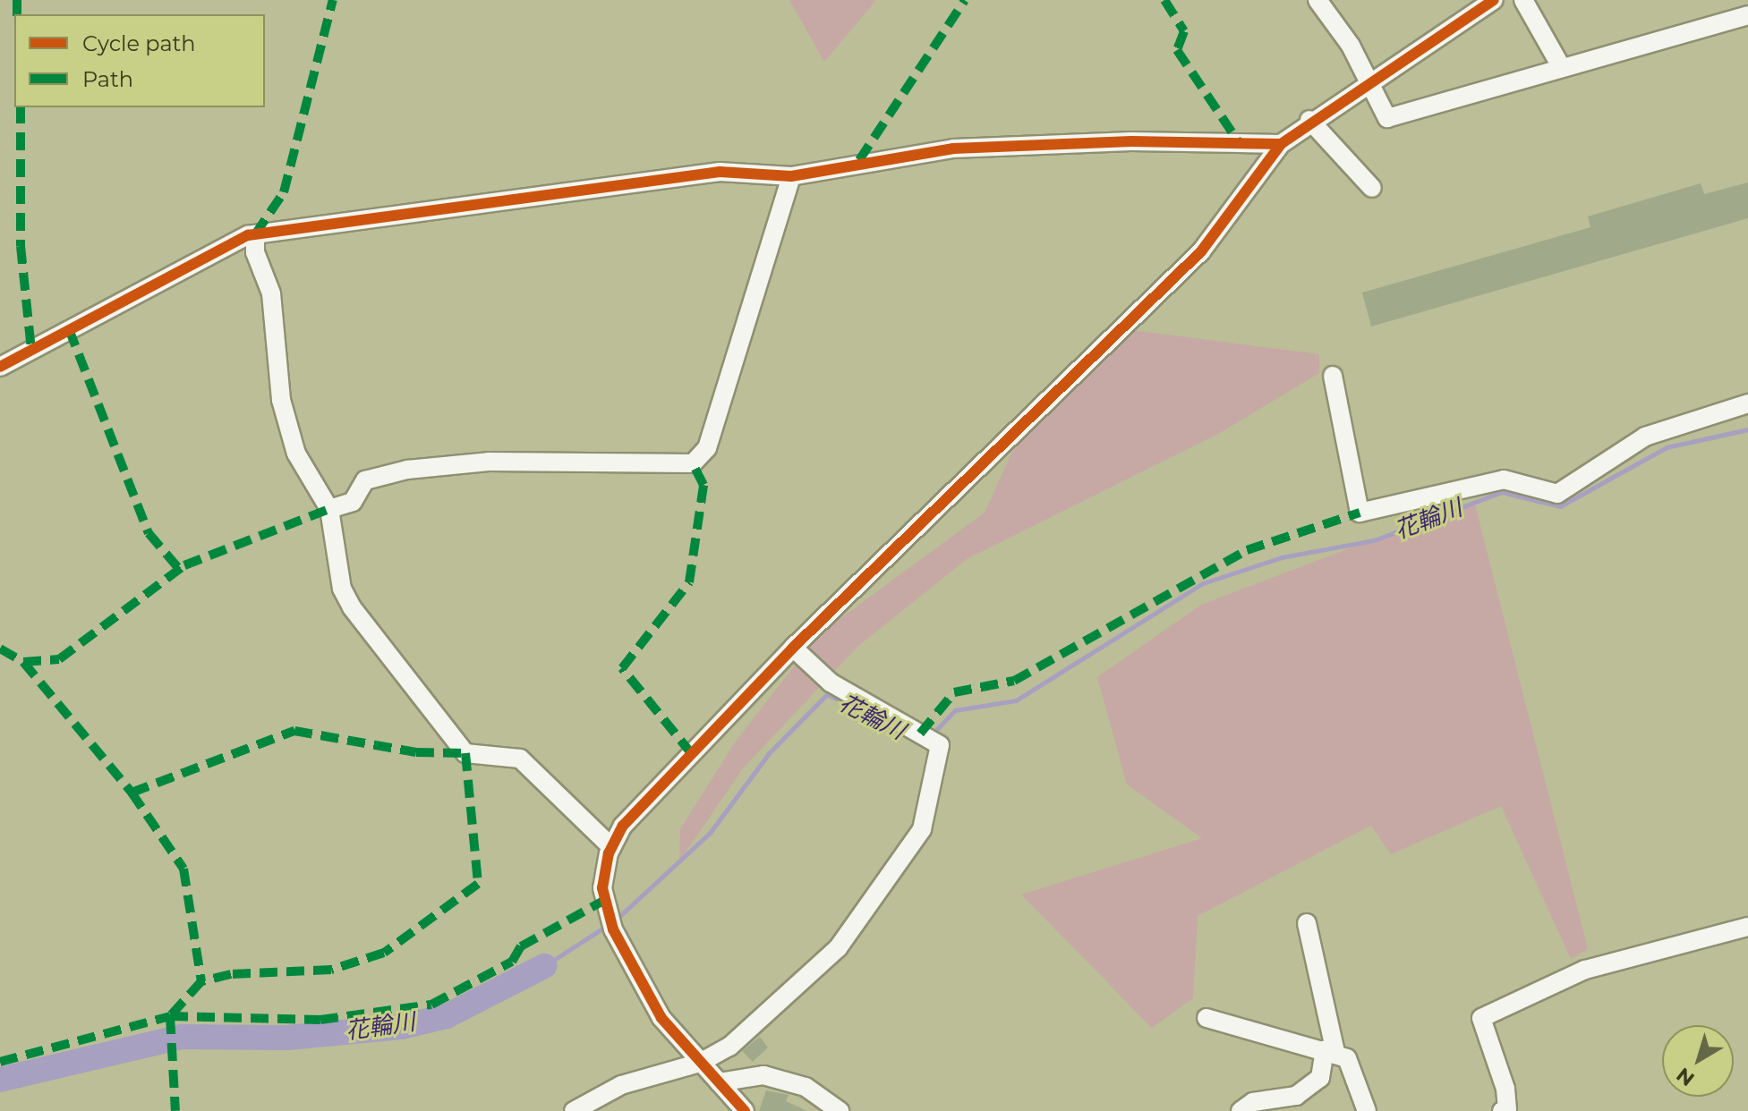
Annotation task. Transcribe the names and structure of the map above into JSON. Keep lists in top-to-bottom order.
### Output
{
  "water": ["花輪川"],
  "legend": ["Cycle path", "Path"],
  "north": "bottom left"
}
